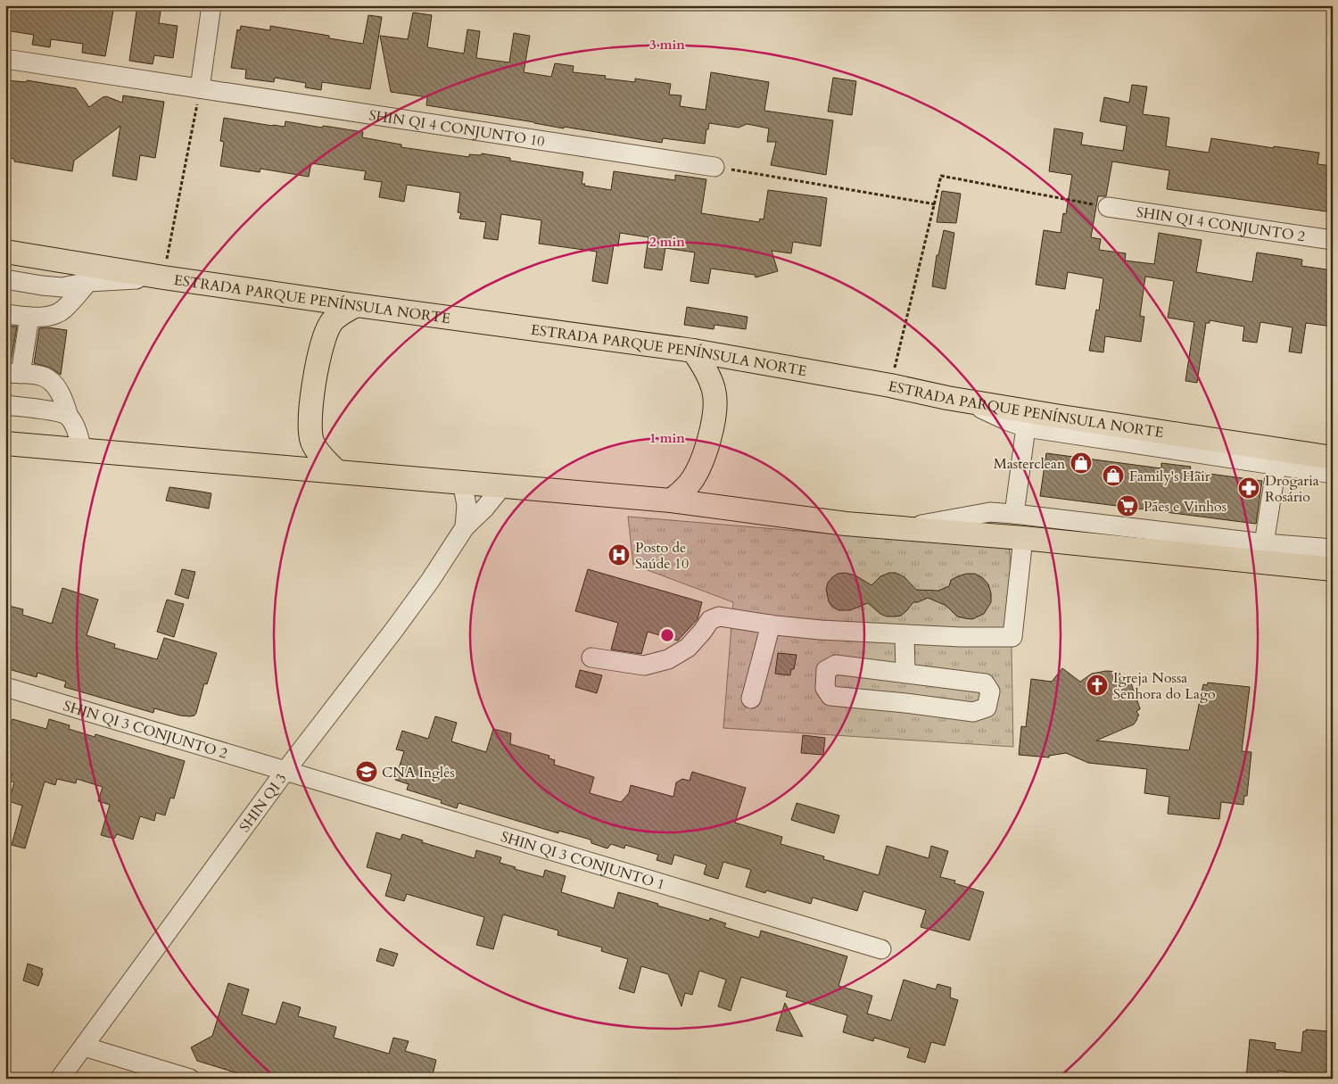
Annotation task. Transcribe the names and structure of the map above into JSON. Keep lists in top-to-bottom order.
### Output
{
  "streets": {
    "main road": ["ESTRADA PARQUE PENÍNSULA NORTE"],
    "street": [
      "SHIN QI 4 CONJUNTO 10",
      "SHIN QI 4 CONJUNTO 2",
      "SHIN QI 3 CONJUNTO 2",
      "SHIN QI 3",
      "SHIN QI 3 CONJUNTO 1"
    ]
  },
  "crossings": [
    ["SHIN QI 3 CONJUNTO 2", "SHIN QI 3"],
    ["SHIN QI 3 CONJUNTO 2", "SHIN QI 3 CONJUNTO 1"],
    ["SHIN QI 3", "SHIN QI 3 CONJUNTO 1"]
  ],
  "places": {
    "shop": ["Masterclean", "Family's Hair"],
    "pharmacy": ["Drogaria Rosário"],
    "supermarket": ["Pães e Vinhos"],
    "hospital": ["Posto de Saúde 10"],
    "church": ["Igreja Nossa Senhora do Lago"],
    "school or university": ["CNA Inglês"]
  },
  "rings": ["3 min", "2 min", "1 min"]
}
